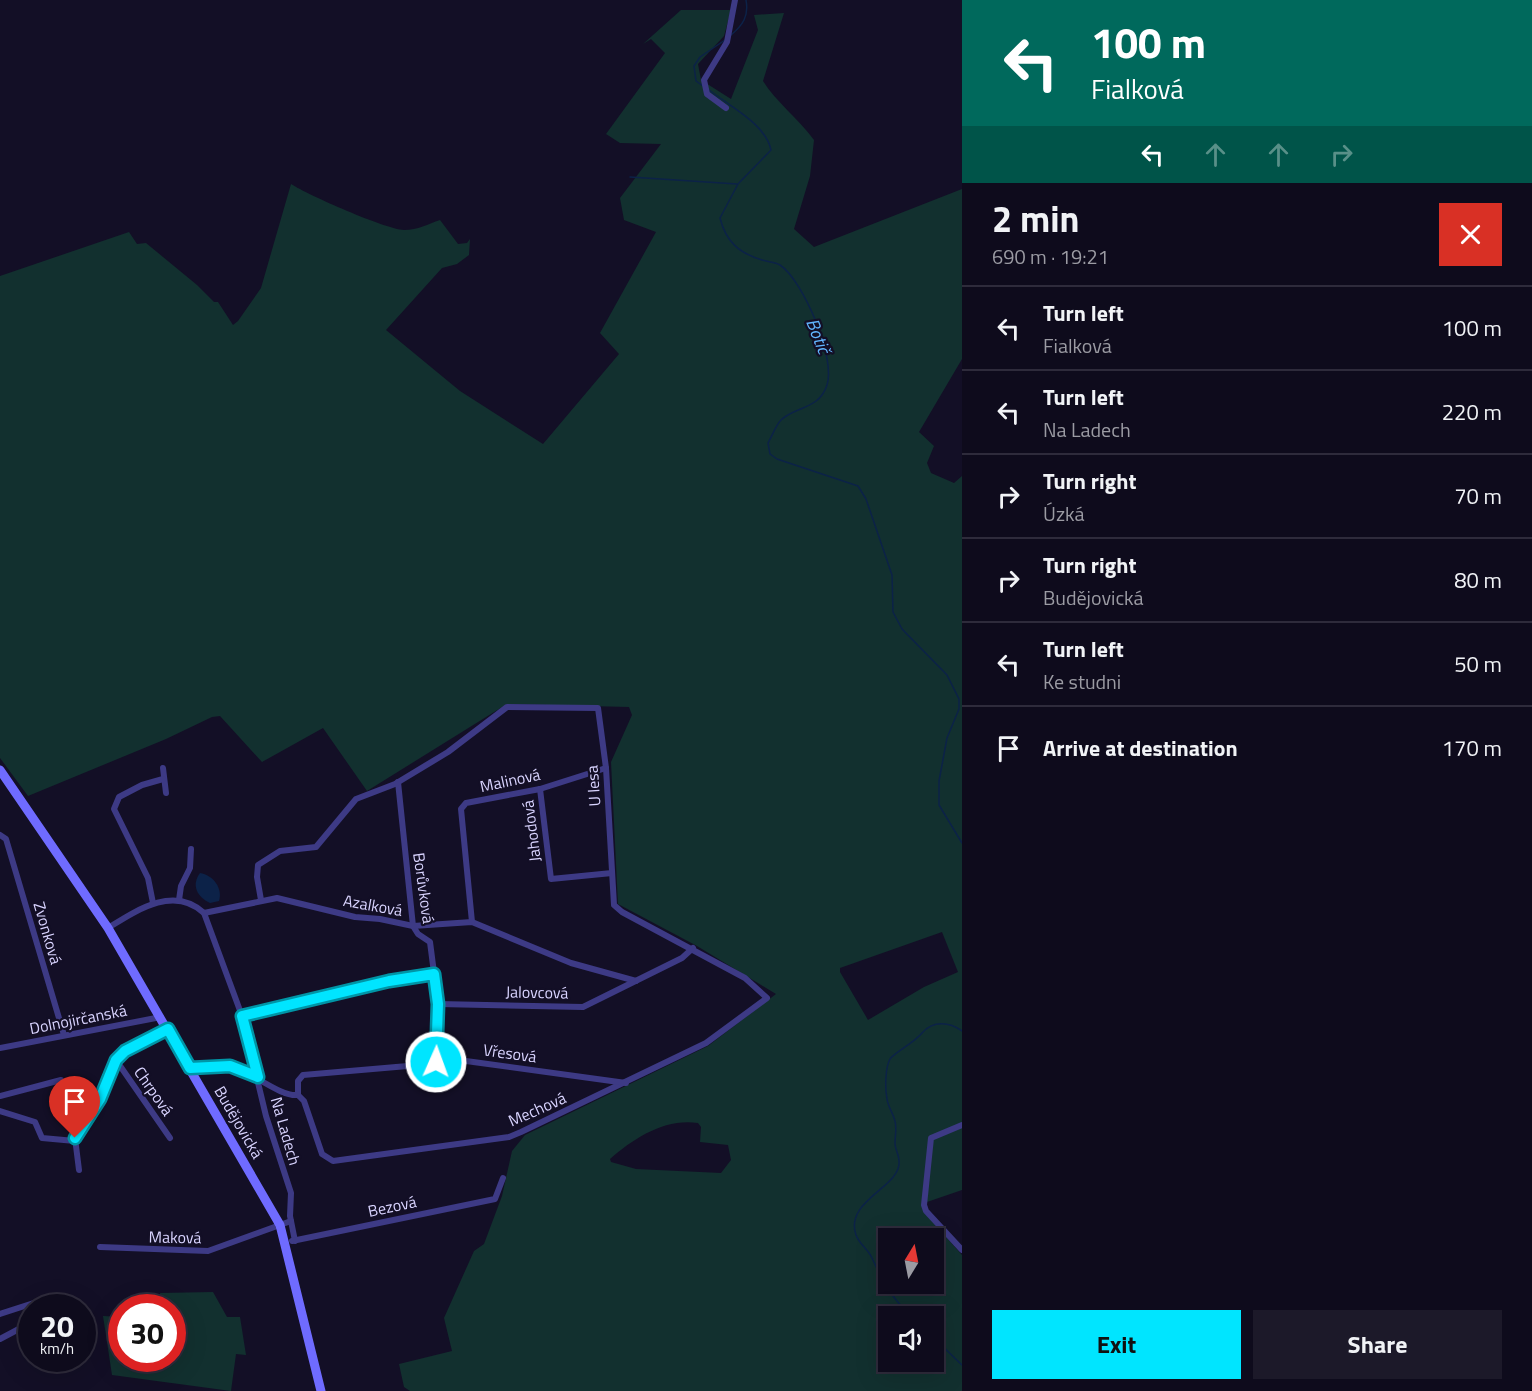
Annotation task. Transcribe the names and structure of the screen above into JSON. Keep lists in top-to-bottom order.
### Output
{
  "streets": {
    "main road": ["Budějovická"],
    "street": [
      "Malinová",
      "U lesa",
      "Jahodová",
      "Borůvková",
      "Azalková",
      "Zvonková",
      "Jalovcová",
      "Dolnojirčanská",
      "Vřesová",
      "Chrpová",
      "Mechová",
      "Na Ladech",
      "Bezová",
      "Maková"
    ]
  },
  "crossings": [
    ["Malinová", "U lesa"],
    ["Malinová", "Jahodová"],
    ["Malinová", "Azalková"],
    ["U lesa", "Jahodová"],
    ["U lesa", "Borůvková"],
    ["U lesa", "Jalovcová"],
    ["U lesa", "Mechová"],
    ["Borůvková", "Azalková"],
    ["Borůvková", "Jalovcová"],
    ["Borůvková", "Vřesová"],
    ["Azalková", "Jalovcová"],
    ["Azalková", "Na Ladech"],
    ["Zvonková", "Dolnojirčanská"],
    ["Dolnojirčanská", "Budějovická"],
    ["Vřesová", "Mechová"],
    ["Budějovická", "Na Ladech"],
    ["Budějovická", "Bezová"],
    ["Budějovická", "Maková"],
    ["Na Ladech", "Bezová"]
  ],
  "water": ["Botič"],
  "north": "top",
  "page": {
    "turn": ["100 m", "Fialková"],
    "heading": ["2 min", "690 m · 19:21"],
    "list": [
      {
        "name": "Turn left",
        "note": "Fialková",
        "value": "100 m"
      },
      {
        "name": "Turn left",
        "note": "Na Ladech",
        "value": "220 m"
      },
      {
        "name": "Turn right",
        "note": "Úzká",
        "value": "70 m"
      },
      {
        "name": "Turn right",
        "note": "Budějovická",
        "value": "80 m"
      },
      {
        "name": "Turn left",
        "note": "Ke studni",
        "value": "50 m"
      },
      {
        "name": "Arrive at destination",
        "value": "170 m"
      }
    ],
    "speed": "20 km/h",
    "limit": "30",
    "buttons": ["Exit", "Share"]
  }
}
